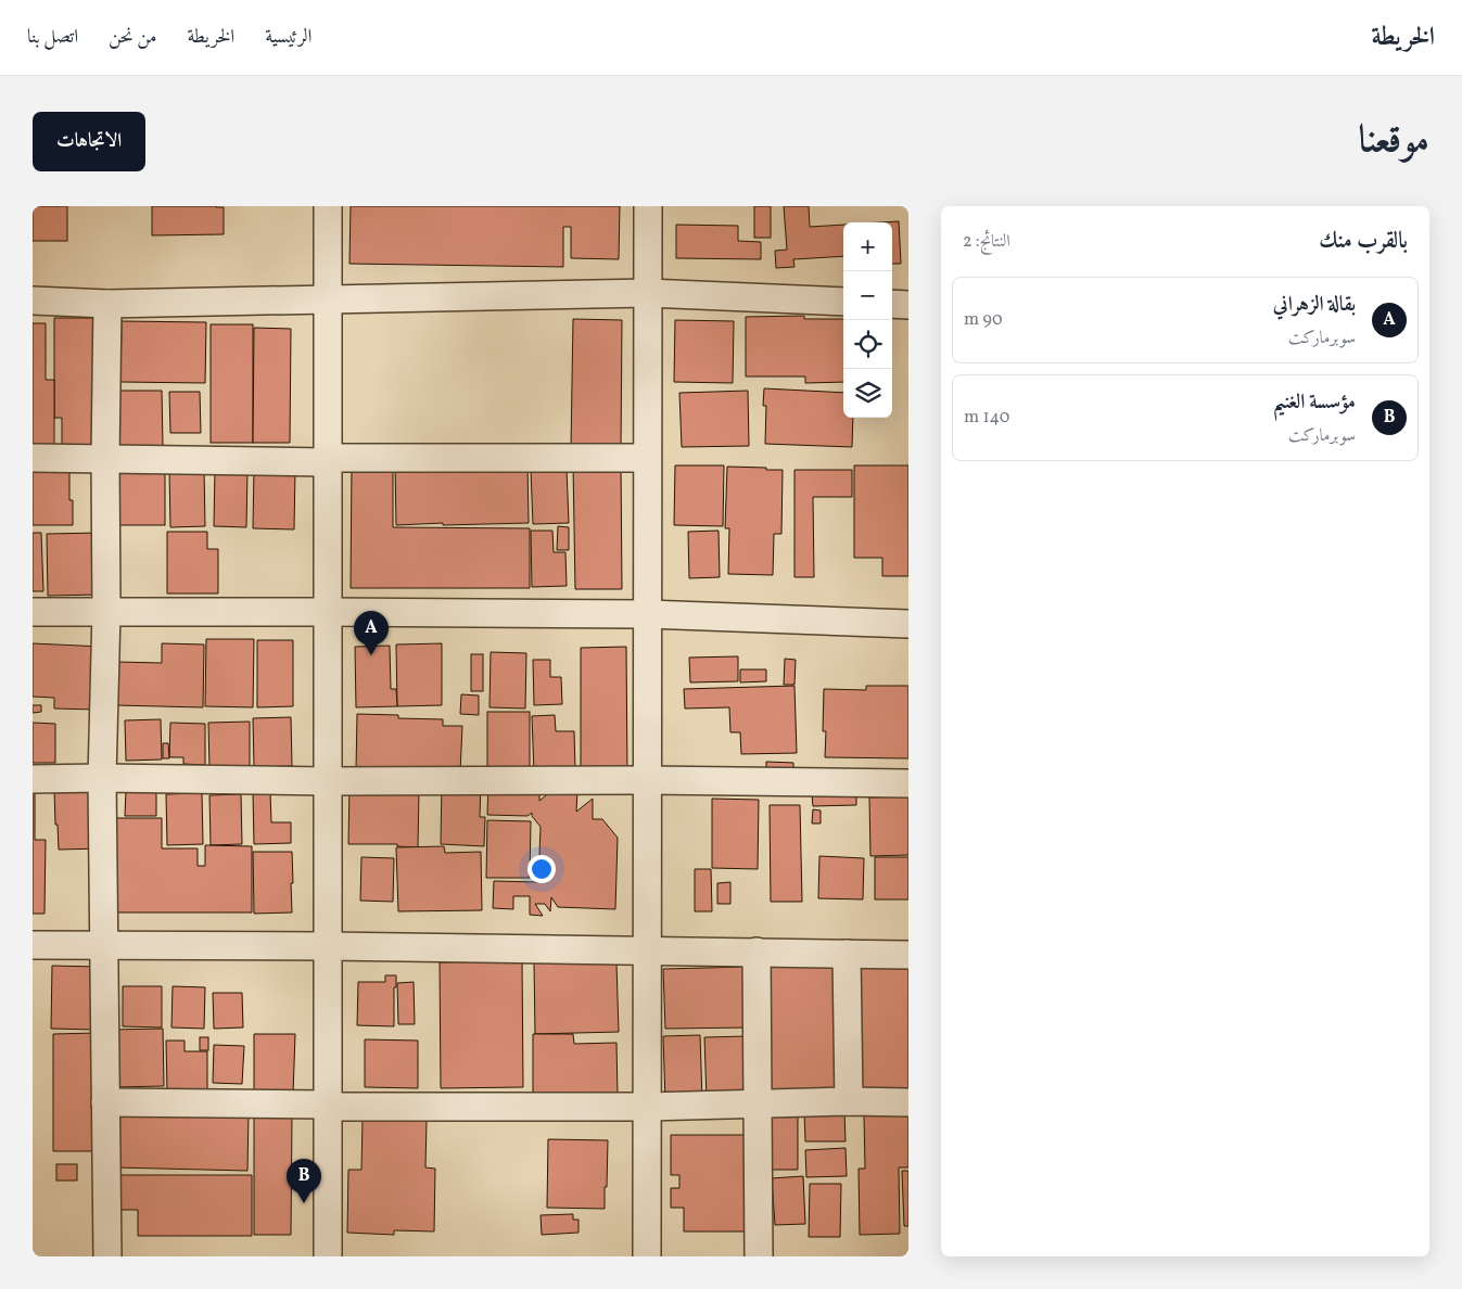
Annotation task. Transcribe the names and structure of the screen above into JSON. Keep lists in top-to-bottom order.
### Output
{
  "page": {
    "header": "الخريطة",
    "nav": [
      "الرئيسية",
      "الخريطة",
      "من نحن",
      "اتصل بنا"
    ],
    "title": "موقعنا",
    "buttons": "الاتجاهات",
    "heading": ["بالقرب منك", "النتائج: 2"],
    "map_buttons": ["+", "−"],
    "list": [
      {
        "mark": "A",
        "name": "بقالة الزهراني",
        "note": "سوبرماركت",
        "value": "90 m"
      },
      {
        "mark": "B",
        "name": "مؤسسة الغنيم",
        "note": "سوبرماركت",
        "value": "140 m"
      }
    ],
    "pins": ["A", "B"]
  }
}
